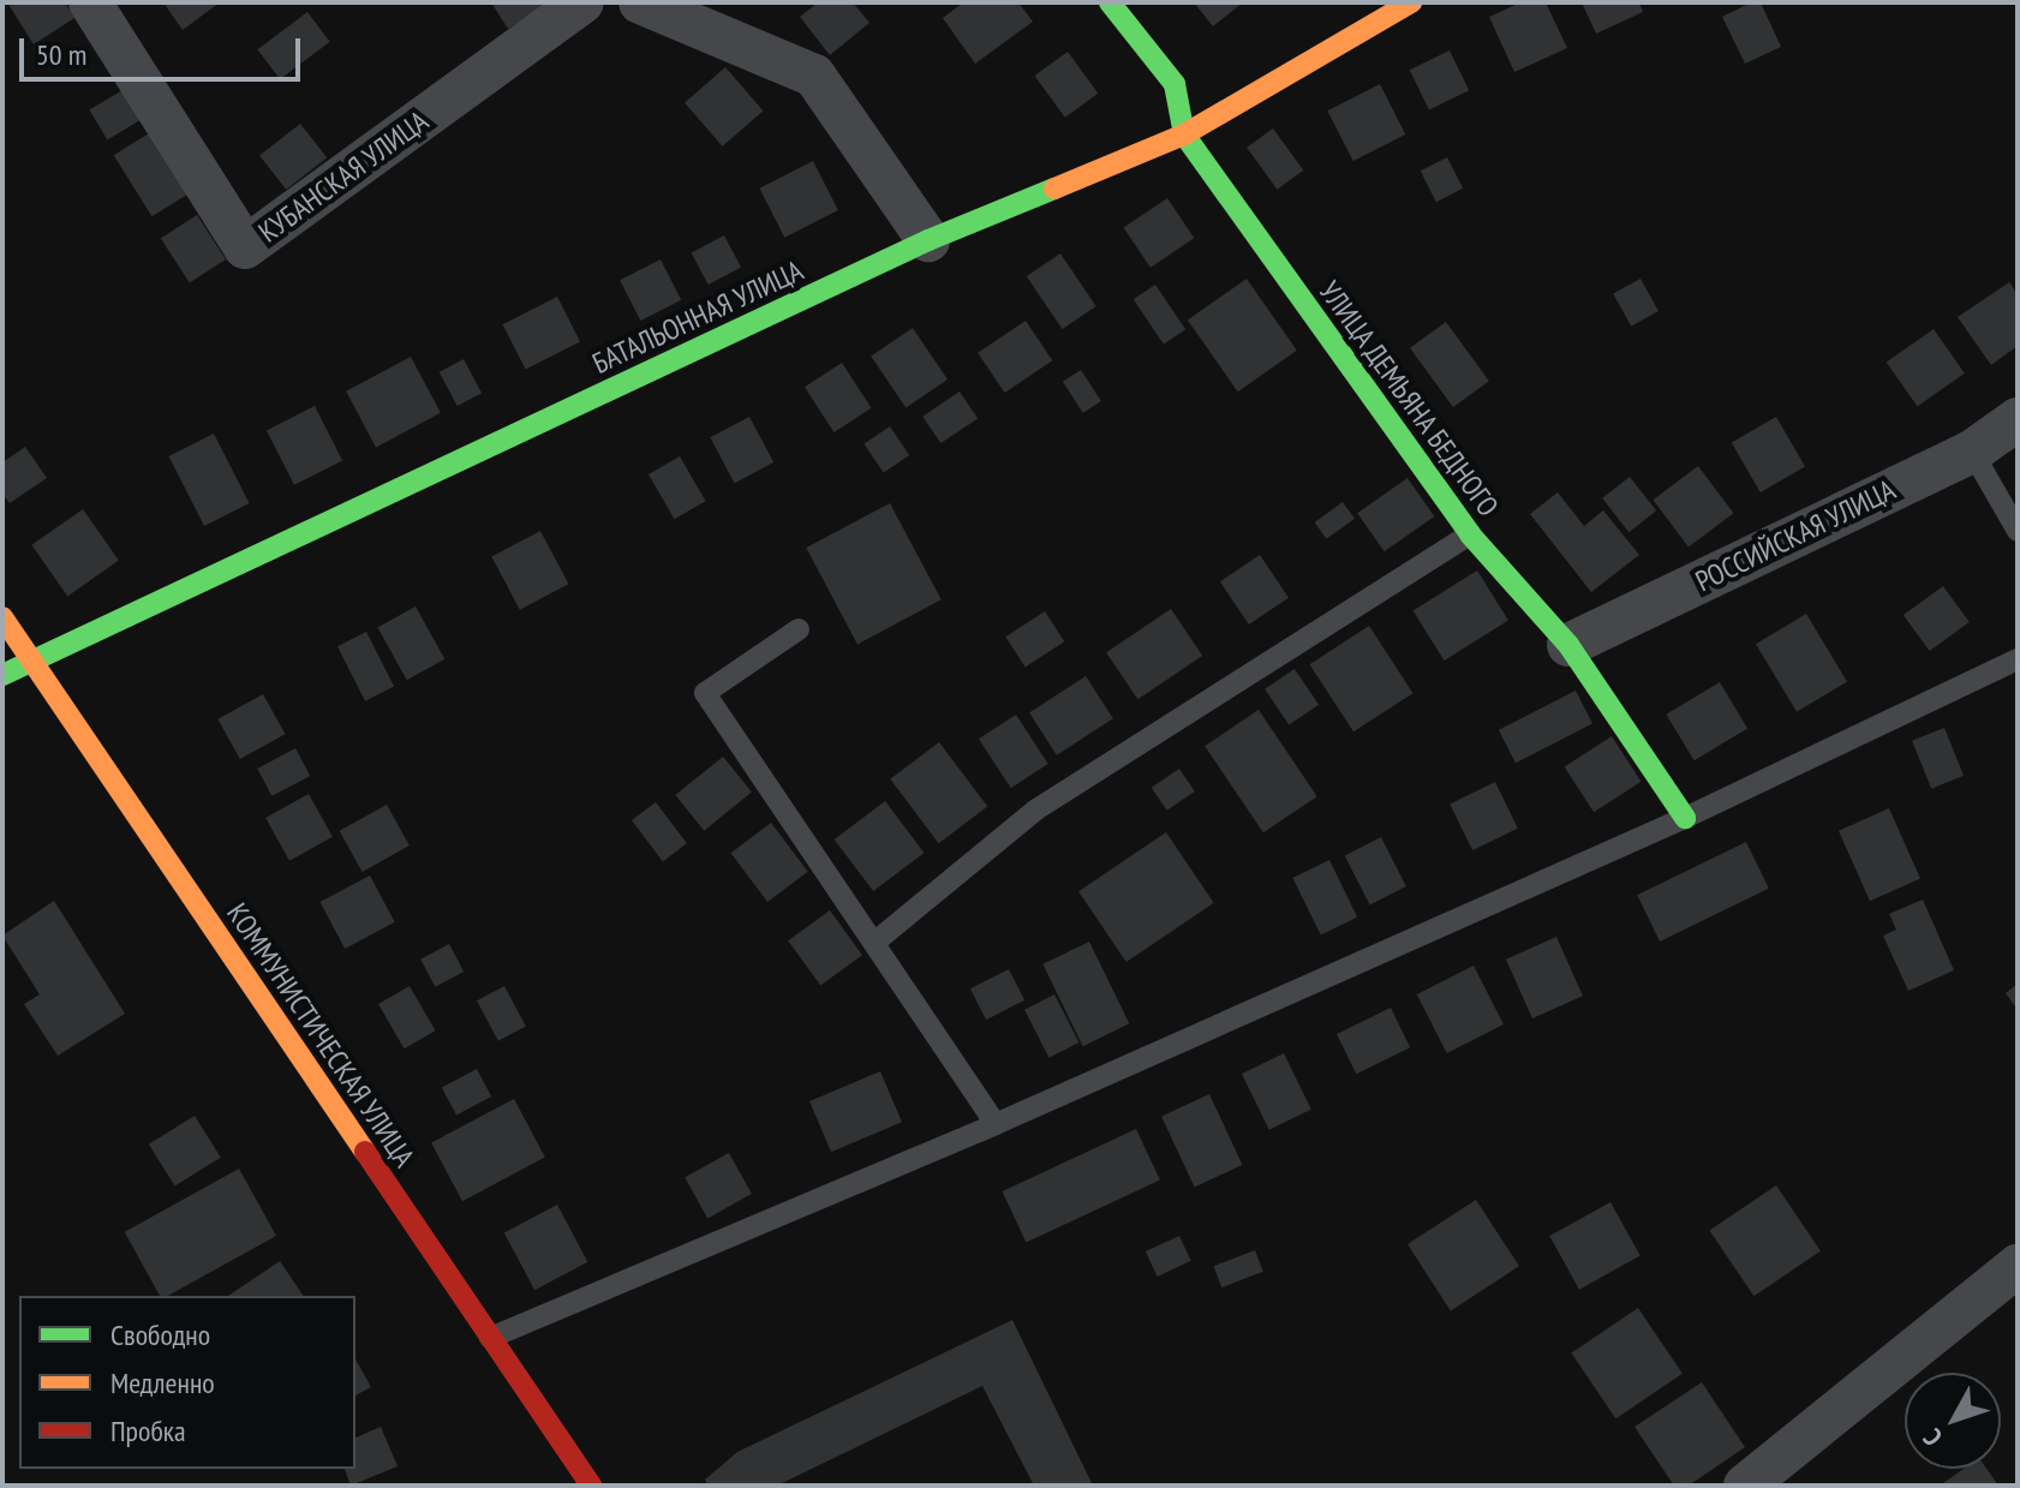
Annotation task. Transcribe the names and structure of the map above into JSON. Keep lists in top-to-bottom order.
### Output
{
  "streets": {
    "street": [
      "КУБАНСКАЯ УЛИЦА",
      "БАТАЛЬОННАЯ УЛИЦА",
      "УЛИЦА ДЕМЬЯНА БЕДНОГО",
      "РОССИЙСКАЯ УЛИЦА",
      "КОММУНИСТИЧЕСКАЯ УЛИЦА"
    ]
  },
  "crossings": [
    ["БАТАЛЬОННАЯ УЛИЦА", "УЛИЦА ДЕМЬЯНА БЕДНОГО"],
    ["БАТАЛЬОННАЯ УЛИЦА", "КОММУНИСТИЧЕСКАЯ УЛИЦА"],
    ["УЛИЦА ДЕМЬЯНА БЕДНОГО", "РОССИЙСКАЯ УЛИЦА"]
  ],
  "legend": ["Свободно", "Медленно", "Пробка"],
  "scale_bar": "50 m",
  "north": "bottom left"
}
